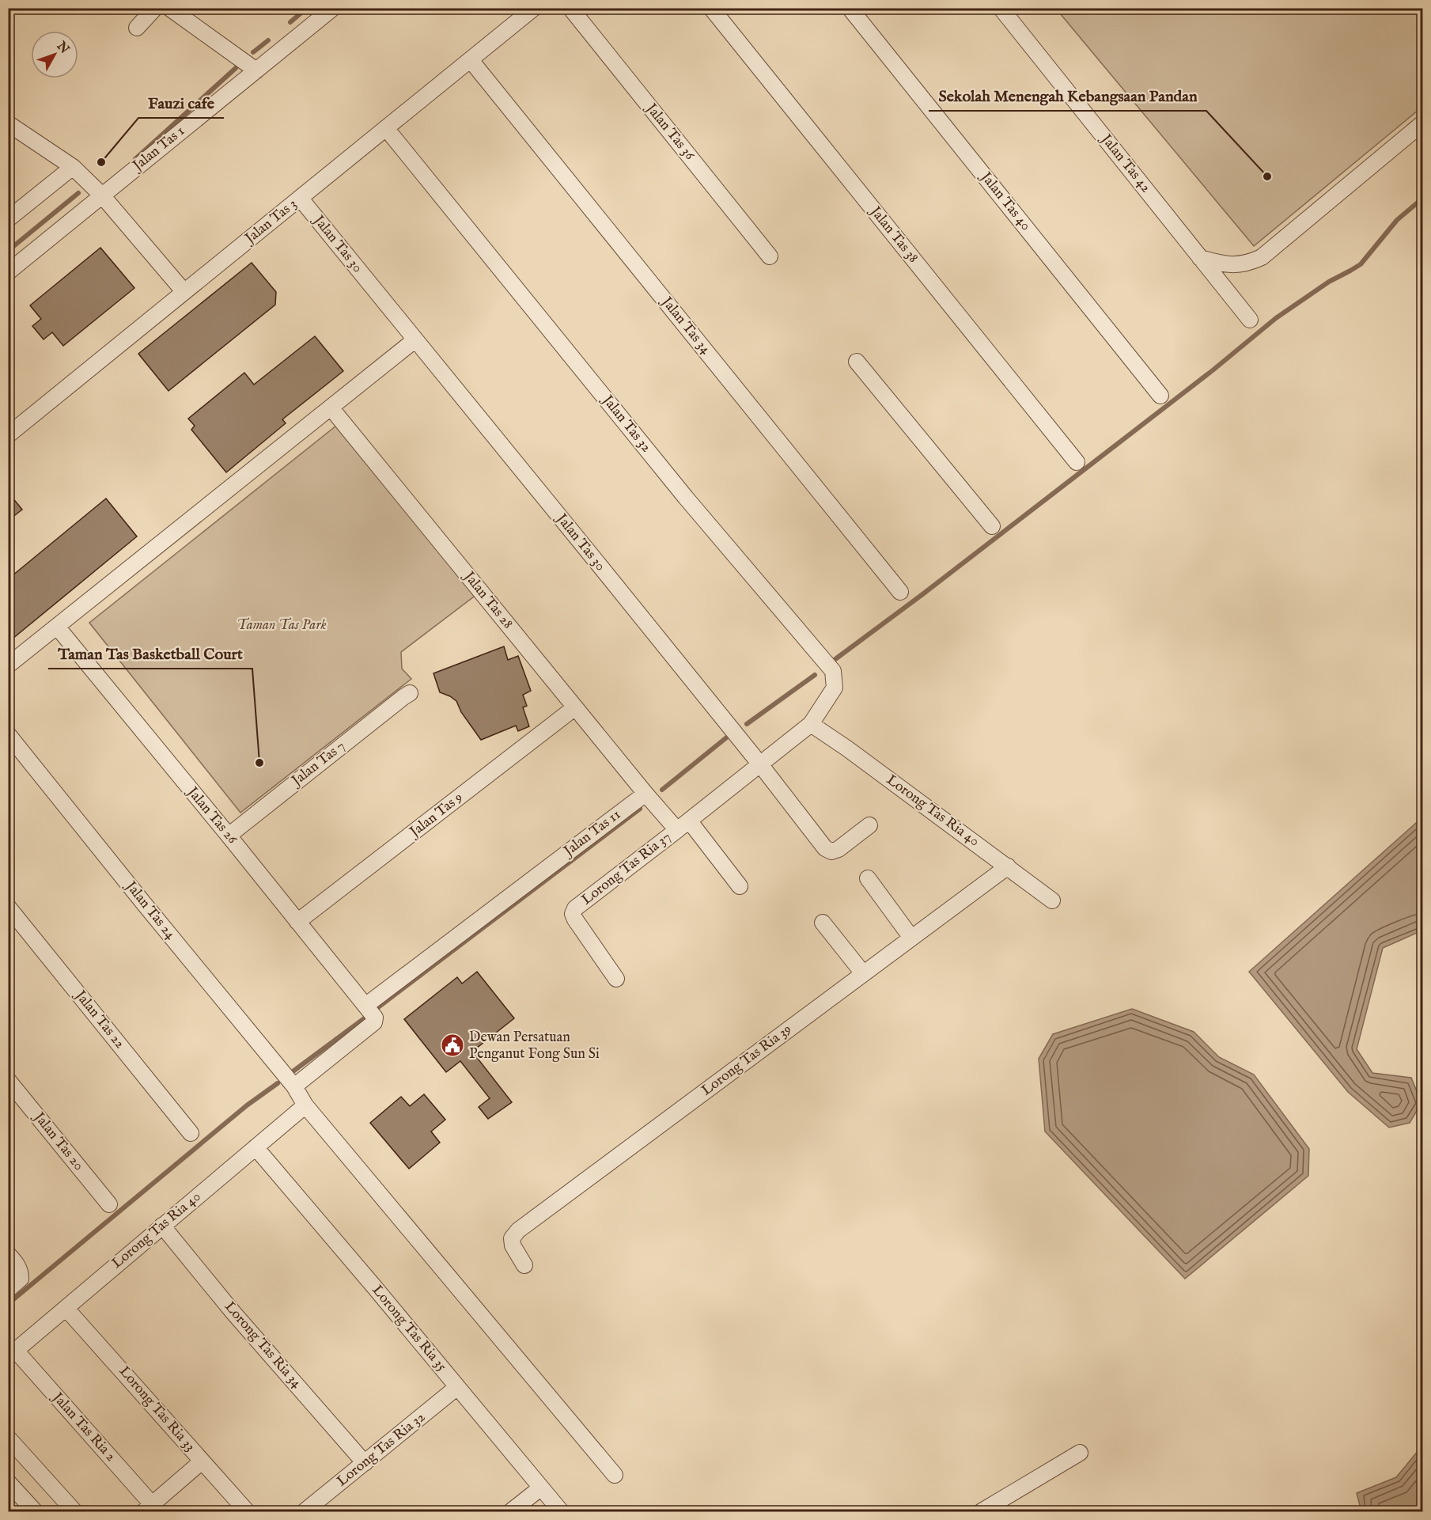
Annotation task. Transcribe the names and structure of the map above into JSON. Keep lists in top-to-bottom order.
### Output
{
  "streets": {
    "street": [
      "Jalan Tas 36",
      "Jalan Tas 1",
      "Jalan Tas 42",
      "Jalan Tas 40",
      "Jalan Tas 3",
      "Jalan Tas 38",
      "Jalan Tas 30",
      "Jalan Tas 34",
      "Jalan Tas 32",
      "Jalan Tas 28",
      "Jalan Tas 7",
      "Lorong Tas Ria 40",
      "Jalan Tas 9",
      "Jalan Tas 26",
      "Jalan Tas 11",
      "Lorong Tas Ria 37",
      "Jalan Tas 24",
      "Jalan Tas 22",
      "Lorong Tas Ria 39",
      "Jalan Tas 20",
      "Lorong Tas Ria 35",
      "Lorong Tas Ria 34",
      "Lorong Tas Ria 33",
      "Jalan Tas Ria 2",
      "Lorong Tas Ria 32"
    ]
  },
  "crossings": [
    ["Jalan Tas 3", "Jalan Tas 30"],
    ["Jalan Tas 3", "Jalan Tas 34"],
    ["Jalan Tas 3", "Jalan Tas 32"],
    ["Jalan Tas 32", "Lorong Tas Ria 40"],
    ["Jalan Tas 28", "Jalan Tas 9"],
    ["Jalan Tas 28", "Jalan Tas 11"],
    ["Jalan Tas 7", "Jalan Tas 26"],
    ["Lorong Tas Ria 40", "Jalan Tas 24"],
    ["Lorong Tas Ria 40", "Lorong Tas Ria 39"],
    ["Lorong Tas Ria 40", "Lorong Tas Ria 35"],
    ["Lorong Tas Ria 40", "Lorong Tas Ria 34"],
    ["Lorong Tas Ria 40", "Lorong Tas Ria 33"],
    ["Lorong Tas Ria 40", "Jalan Tas Ria 2"],
    ["Jalan Tas 9", "Jalan Tas 26"],
    ["Jalan Tas 26", "Jalan Tas 11"],
    ["Lorong Tas Ria 35", "Lorong Tas Ria 32"],
    ["Lorong Tas Ria 34", "Lorong Tas Ria 32"],
    ["Lorong Tas Ria 33", "Jalan Tas Ria 2"]
  ],
  "parks": ["Taman Tas Park"],
  "places": {
    "other": ["Fauzi cafe", "Sekolah Menengah Kebangsaan Pandan", "Taman Tas Basketball Court"],
    "public building": ["Dewan Persatuan Penganut Fong Sun Si"]
  },
  "north": "top right"
}
